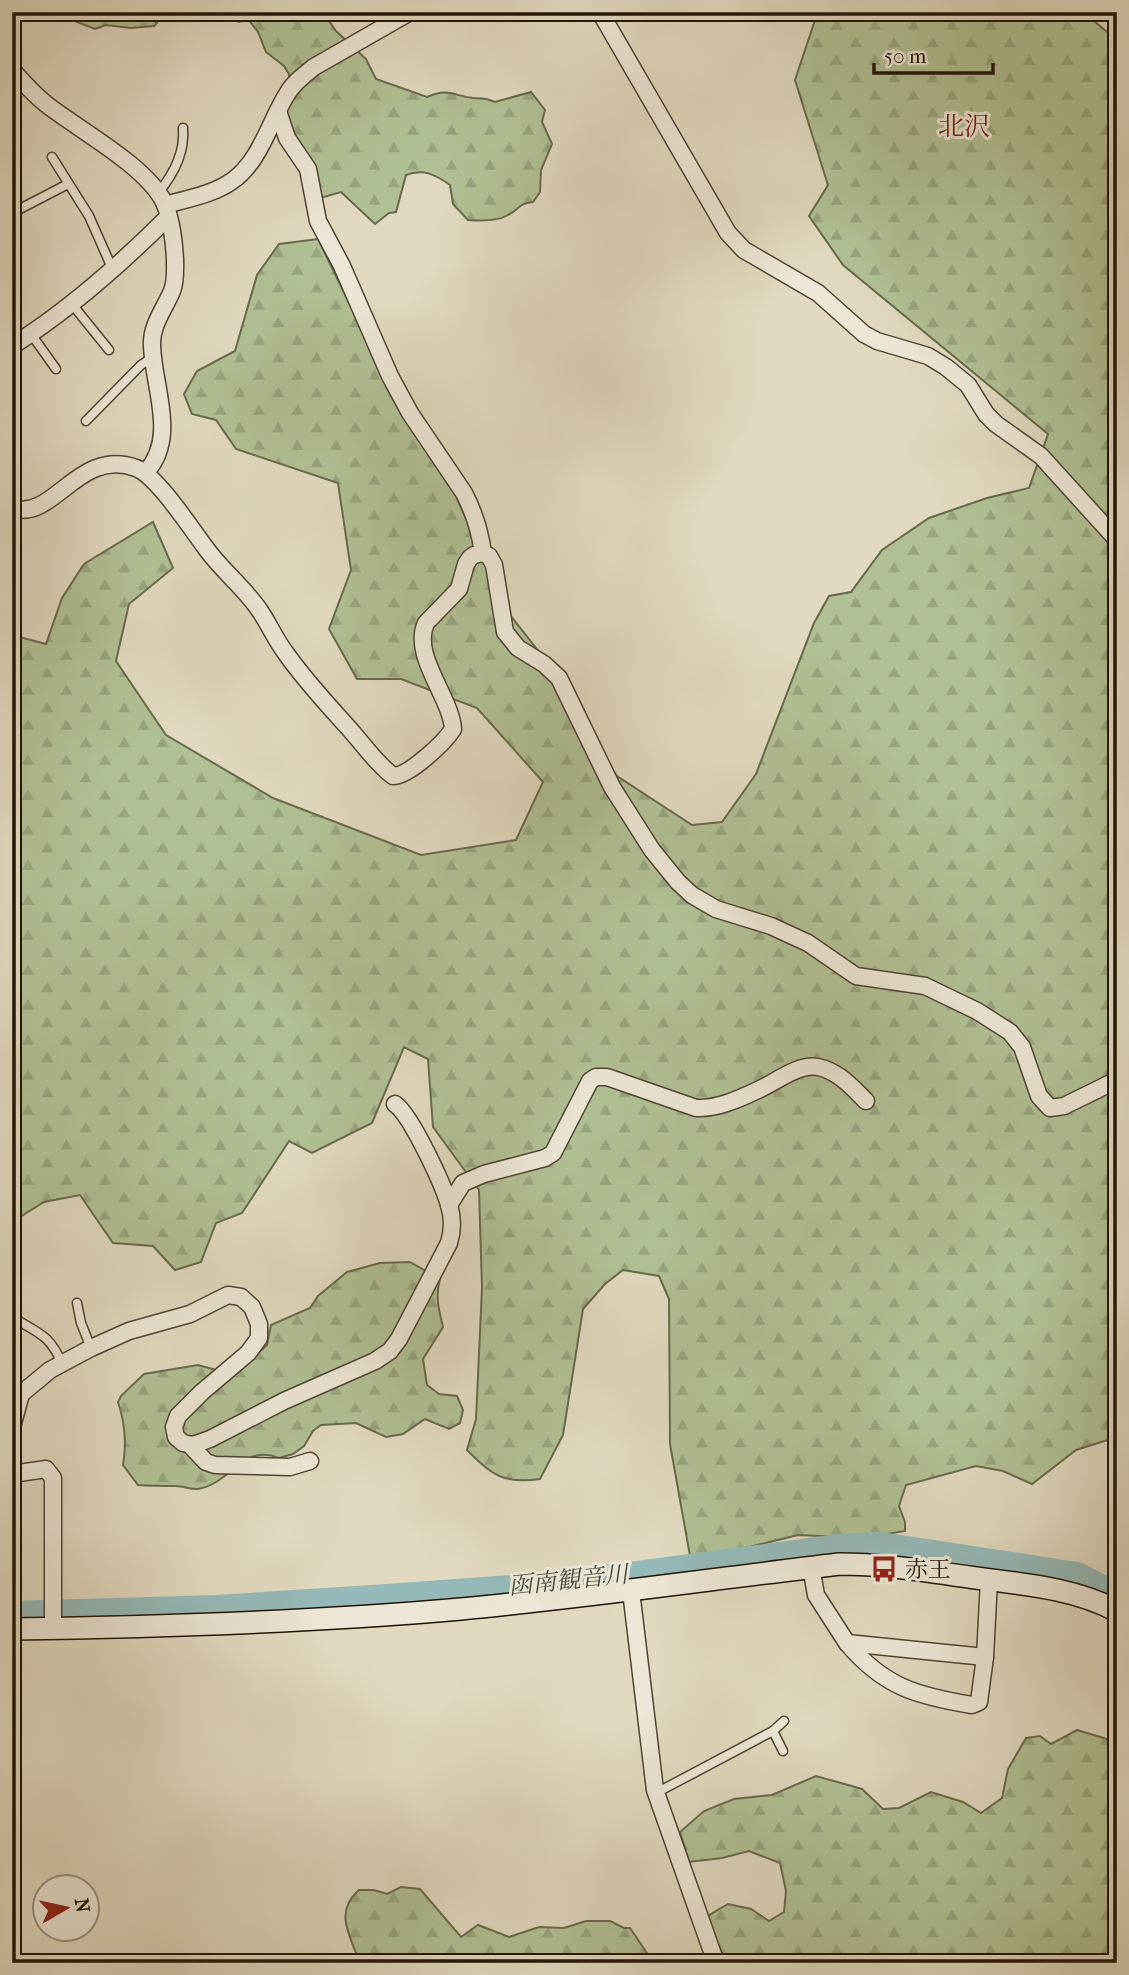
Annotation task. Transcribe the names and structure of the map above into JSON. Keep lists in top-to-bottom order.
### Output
{
  "districts": ["北沢"],
  "water": ["函南観音川"],
  "places": {
    "bus stop": ["赤王"]
  },
  "scale_bar": "50 m",
  "north": "right"
}
